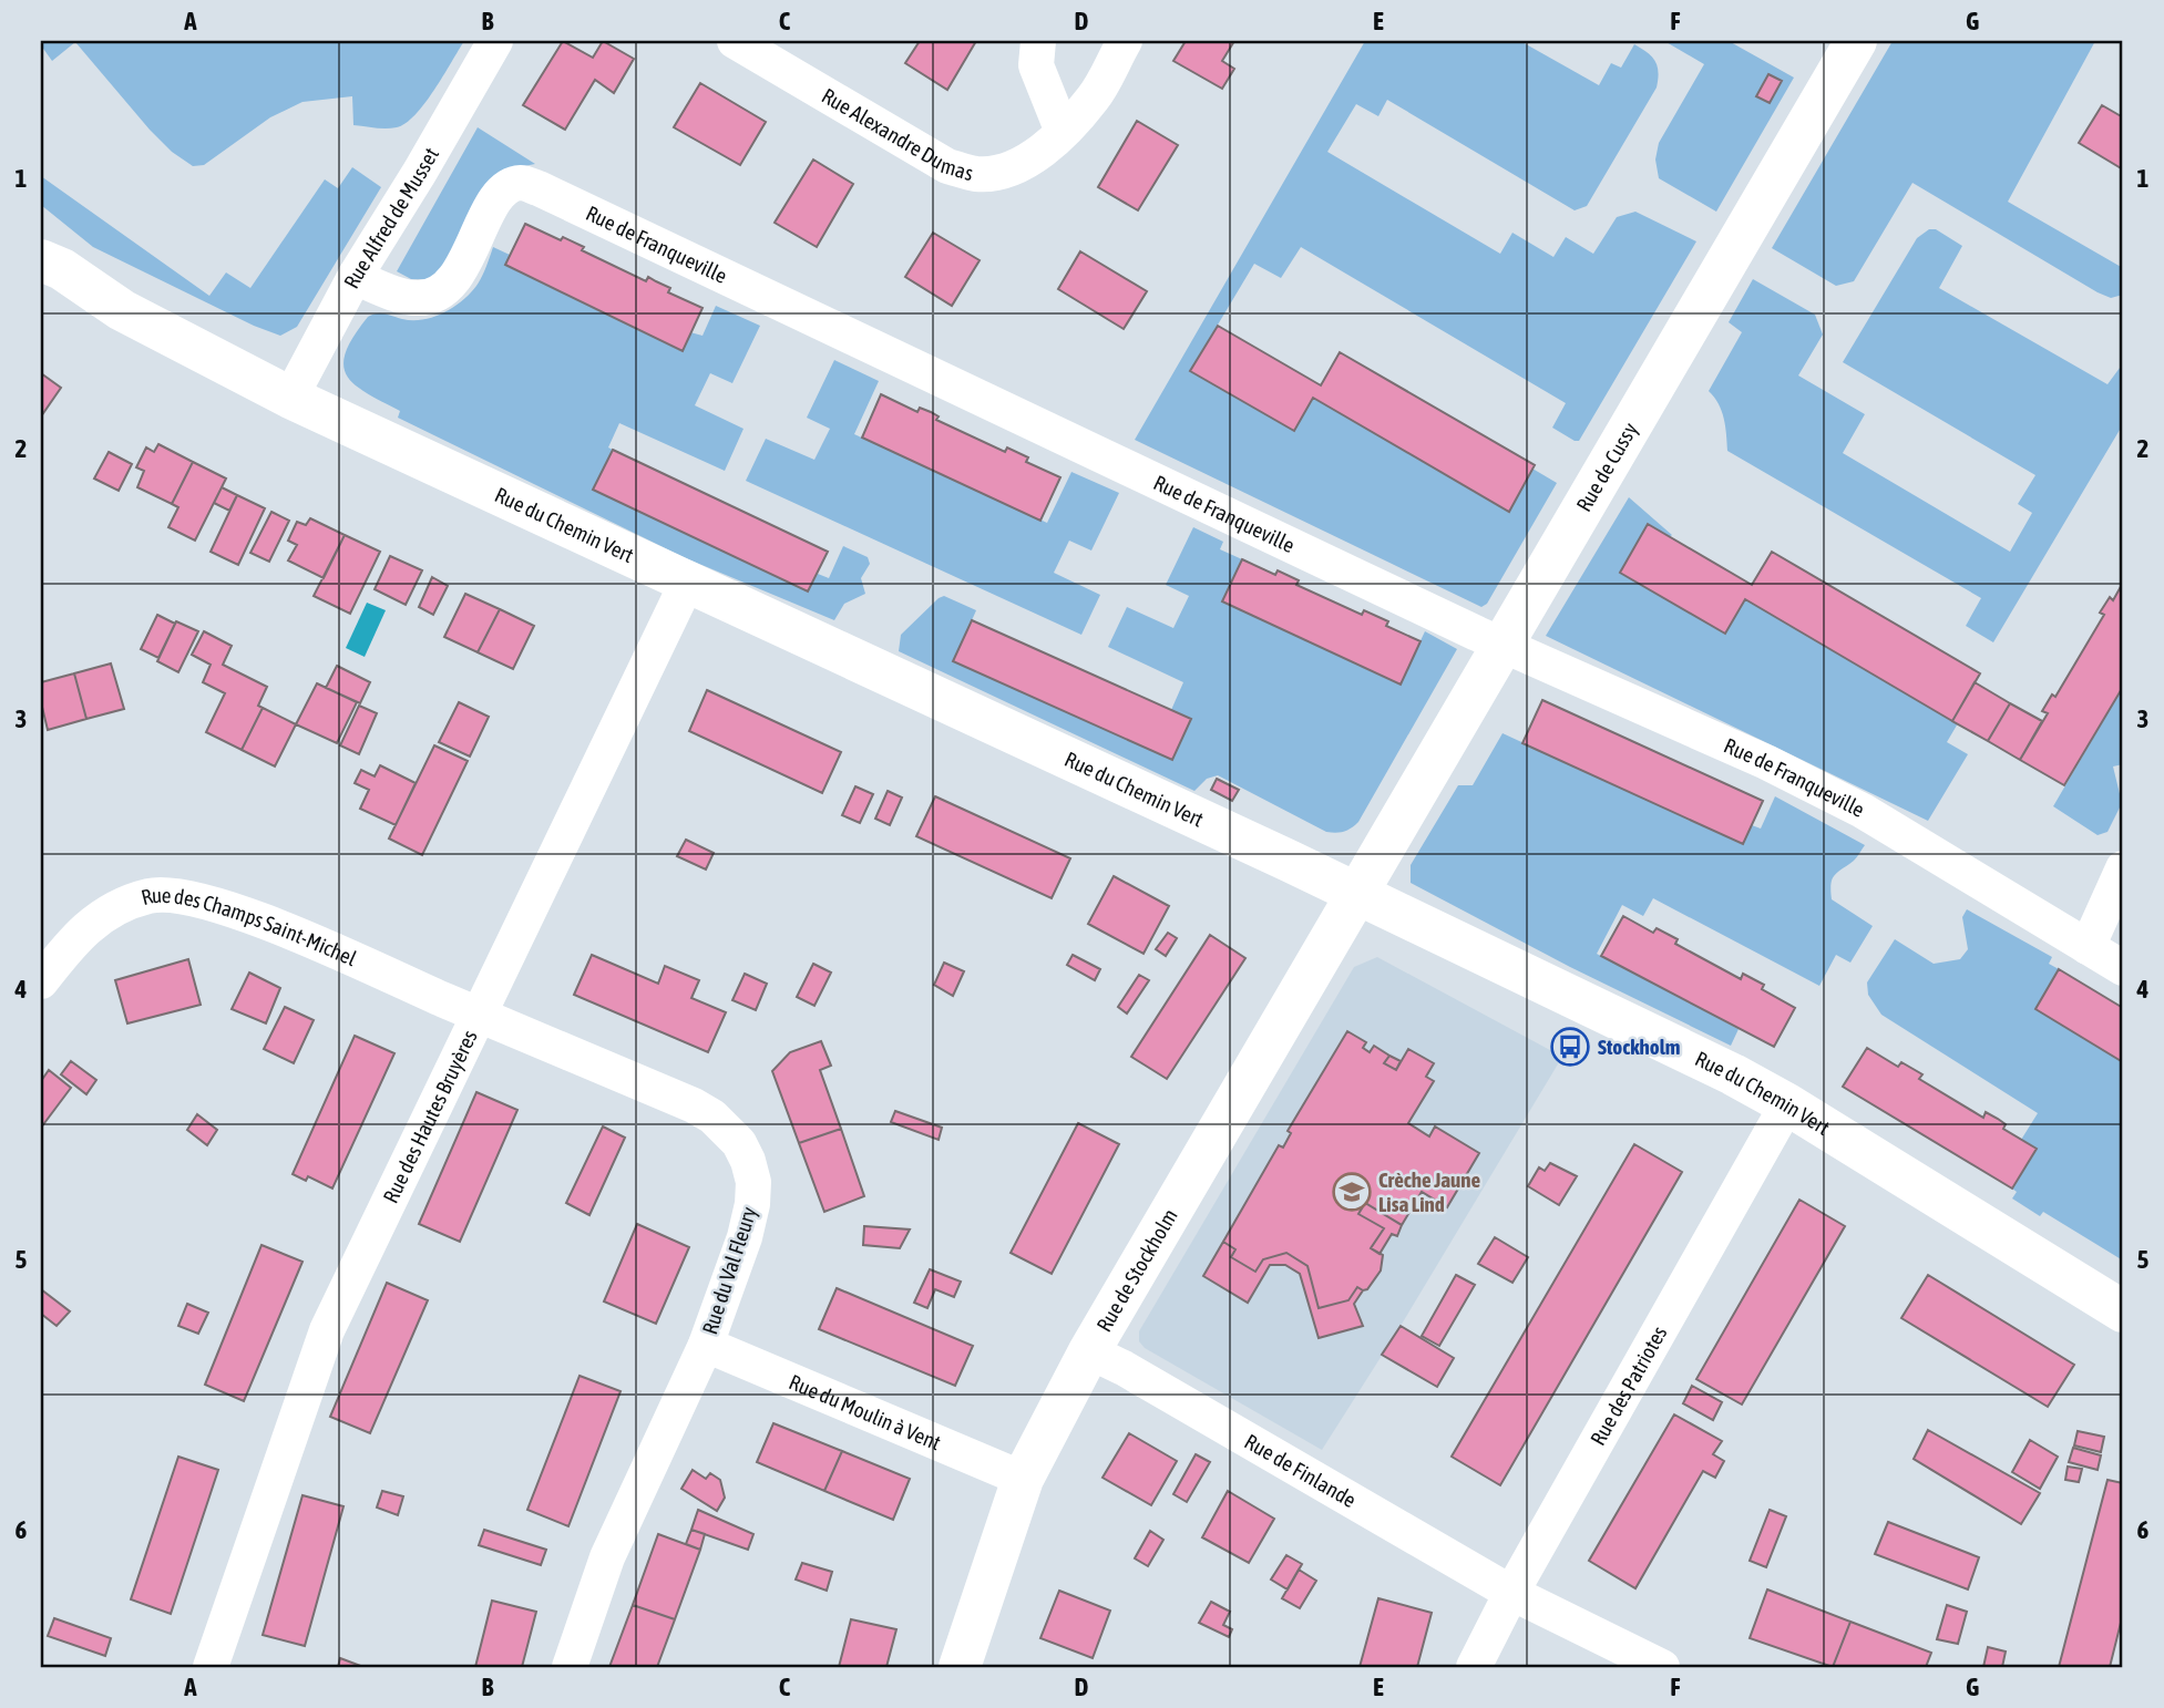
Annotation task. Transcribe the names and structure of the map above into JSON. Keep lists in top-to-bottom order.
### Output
{
  "streets": {
    "street": [
      "Rue Alexandre Dumas",
      "Rue Alfred de Musset",
      "Rue de Franqueville",
      "Rue de Cussy",
      "Rue du Chemin Vert",
      "Rue des Champs Saint-Michel",
      "Rue des Hautes Bruyères",
      "Rue du Val Fleury",
      "Rue de Stockholm",
      "Rue des Patriotes",
      "Rue du Moulin à Vent",
      "Rue de Finlande"
    ]
  },
  "crossings": [
    ["Rue Alfred de Musset", "Rue de Franqueville"],
    ["Rue Alfred de Musset", "Rue du Chemin Vert"],
    ["Rue de Franqueville", "Rue de Cussy"],
    ["Rue de Cussy", "Rue du Chemin Vert"],
    ["Rue de Cussy", "Rue de Stockholm"],
    ["Rue du Chemin Vert", "Rue des Hautes Bruyères"],
    ["Rue du Chemin Vert", "Rue de Stockholm"],
    ["Rue du Chemin Vert", "Rue des Patriotes"],
    ["Rue des Champs Saint-Michel", "Rue des Hautes Bruyères"],
    ["Rue des Champs Saint-Michel", "Rue du Val Fleury"],
    ["Rue des Hautes Bruyères", "Rue du Val Fleury"],
    ["Rue du Val Fleury", "Rue du Moulin à Vent"],
    ["Rue de Stockholm", "Rue du Moulin à Vent"],
    ["Rue de Stockholm", "Rue de Finlande"],
    ["Rue des Patriotes", "Rue de Finlande"]
  ],
  "places": {
    "bus stop": ["Stockholm"],
    "school or university": ["Crèche Jaune Lisa Lind"]
  },
  "grid": {
    "columns": [
      "A",
      "B",
      "C",
      "D",
      "E",
      "F",
      "G"
    ],
    "rows": [
      "1",
      "2",
      "3",
      "4",
      "5",
      "6"
    ]
  }
}
